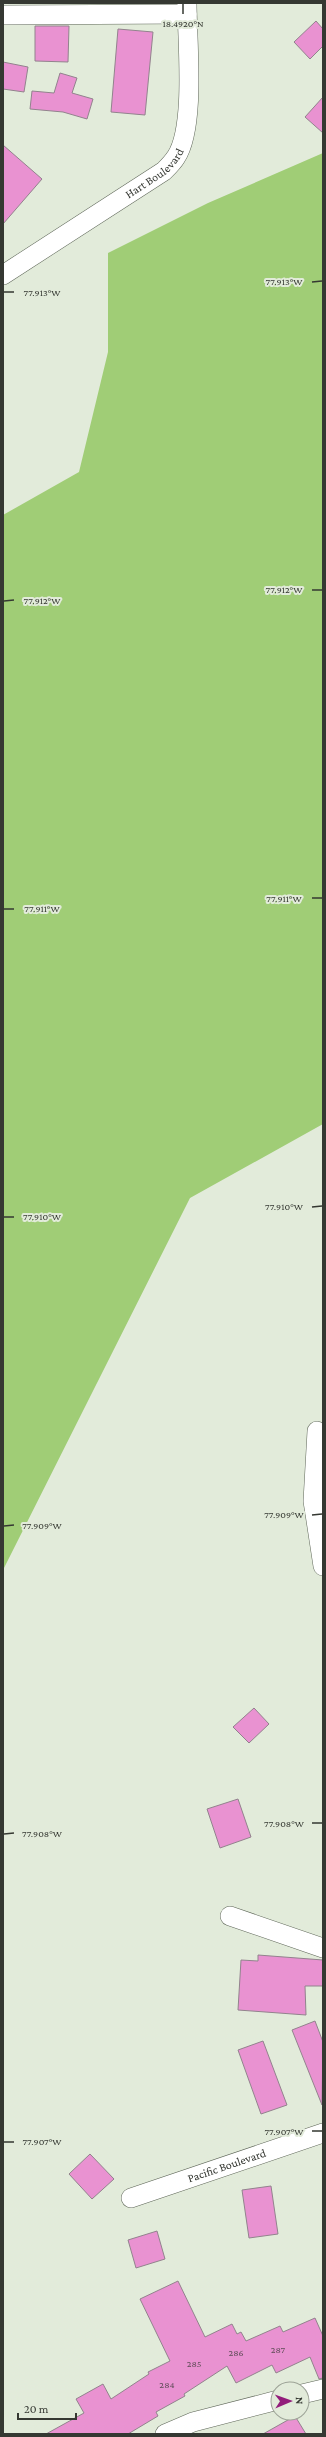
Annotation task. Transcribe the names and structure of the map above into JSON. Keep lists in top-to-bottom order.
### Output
{
  "streets": {
    "street": ["Hart Boulevard", "Pacific Boulevard"]
  },
  "house_numbers": [
    "287",
    "286",
    "285",
    "284"
  ],
  "scale_bar": "20 m",
  "north": "right",
  "coordinates": [
    "18.4920°N",
    "77.913°W",
    "77.912°W",
    "77.911°W",
    "77.910°W",
    "77.909°W",
    "77.908°W",
    "77.907°W"
  ]
}
